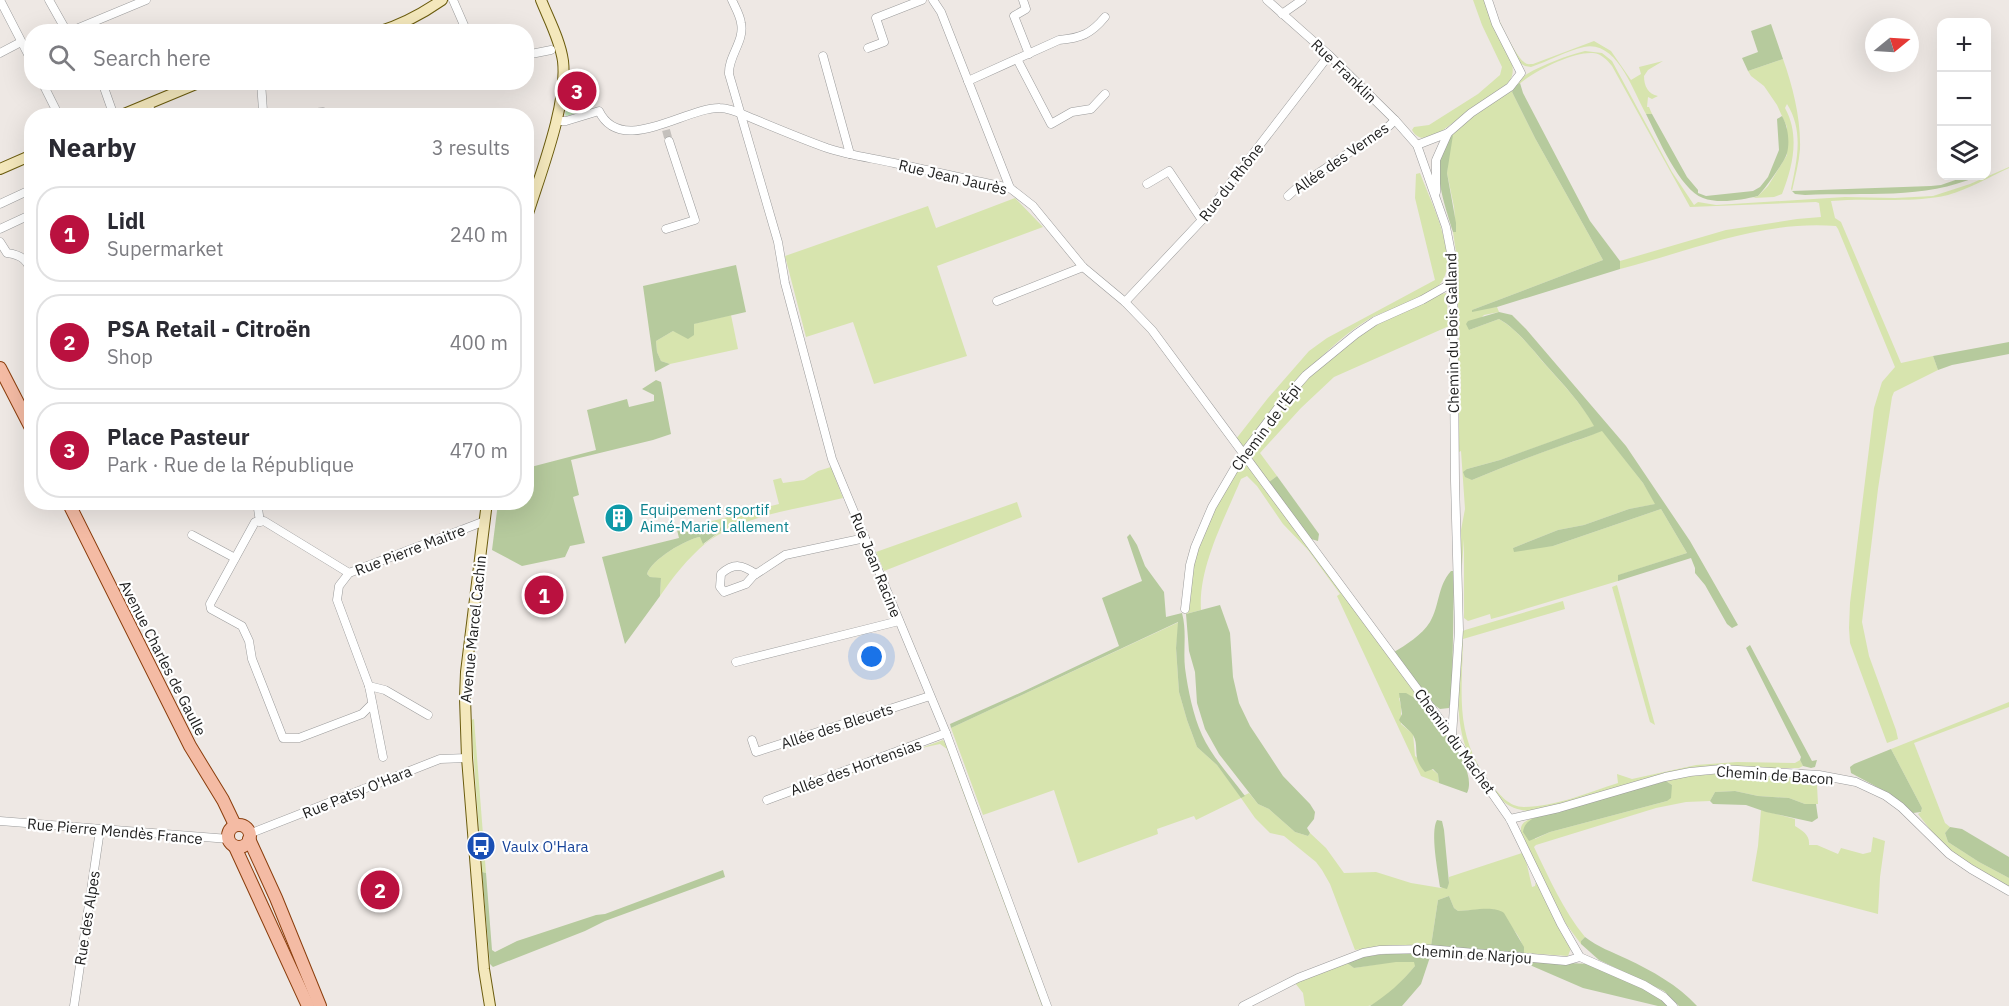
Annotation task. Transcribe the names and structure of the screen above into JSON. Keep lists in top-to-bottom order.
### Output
{
  "streets": {
    "main road": ["Avenue Charles de Gaulle"],
    "street": [
      "Rue Franklin",
      "Allée des Vernes",
      "Rue Jean Jaurès",
      "Rue du Rhône",
      "Chemin du Bois Galland",
      "Chemin de l'Épi",
      "Rue Pierre Maitre",
      "Rue Jean Racine",
      "Avenue Marcel Cachin",
      "Allée des Bleuets",
      "Chemin du Machet",
      "Allée des Hortensias",
      "Chemin de Bacon",
      "Rue Patsy O'Hara",
      "Rue Pierre Mendès France",
      "Rue des Alpes",
      "Chemin de Narjou"
    ]
  },
  "crossings": [
    ["Rue Franklin", "Allée des Vernes"],
    ["Rue Franklin", "Rue du Rhône"],
    ["Rue Franklin", "Chemin du Bois Galland"],
    ["Rue Jean Jaurès", "Rue du Rhône"],
    ["Rue Jean Jaurès", "Chemin de l'Épi"],
    ["Rue Jean Jaurès", "Rue Jean Racine"],
    ["Rue Jean Jaurès", "Chemin du Machet"],
    ["Chemin du Bois Galland", "Chemin de l'Épi"],
    ["Chemin du Bois Galland", "Chemin du Machet"],
    ["Chemin de l'Épi", "Chemin du Machet"],
    ["Rue Pierre Maitre", "Avenue Marcel Cachin"],
    ["Rue Jean Racine", "Allée des Bleuets"],
    ["Rue Jean Racine", "Allée des Hortensias"],
    ["Avenue Marcel Cachin", "Rue Patsy O'Hara"],
    ["Avenue Charles de Gaulle", "Rue Patsy O'Hara"],
    ["Avenue Charles de Gaulle", "Rue Pierre Mendès France"],
    ["Chemin du Machet", "Chemin de Bacon"],
    ["Chemin du Machet", "Chemin de Narjou"],
    ["Rue Patsy O'Hara", "Rue Pierre Mendès France"],
    ["Rue Pierre Mendès France", "Rue des Alpes"]
  ],
  "places": {
    "building": ["Equipement sportif Aimé-Marie Lallement"],
    "bus stop": ["Vaulx O'Hara"]
  },
  "north": "right",
  "page": {
    "map_buttons": ["+", "−"],
    "search": "Search here",
    "pins": ["3", "1", "2"],
    "heading": ["Nearby", "3 results"],
    "list": [
      {
        "mark": "1",
        "name": "Lidl",
        "note": "Supermarket",
        "value": "240 m"
      },
      {
        "mark": "2",
        "name": "PSA Retail - Citroën",
        "note": "Shop",
        "value": "400 m"
      },
      {
        "mark": "3",
        "name": "Place Pasteur",
        "note": "Park · Rue de la République",
        "value": "470 m"
      }
    ]
  }
}
